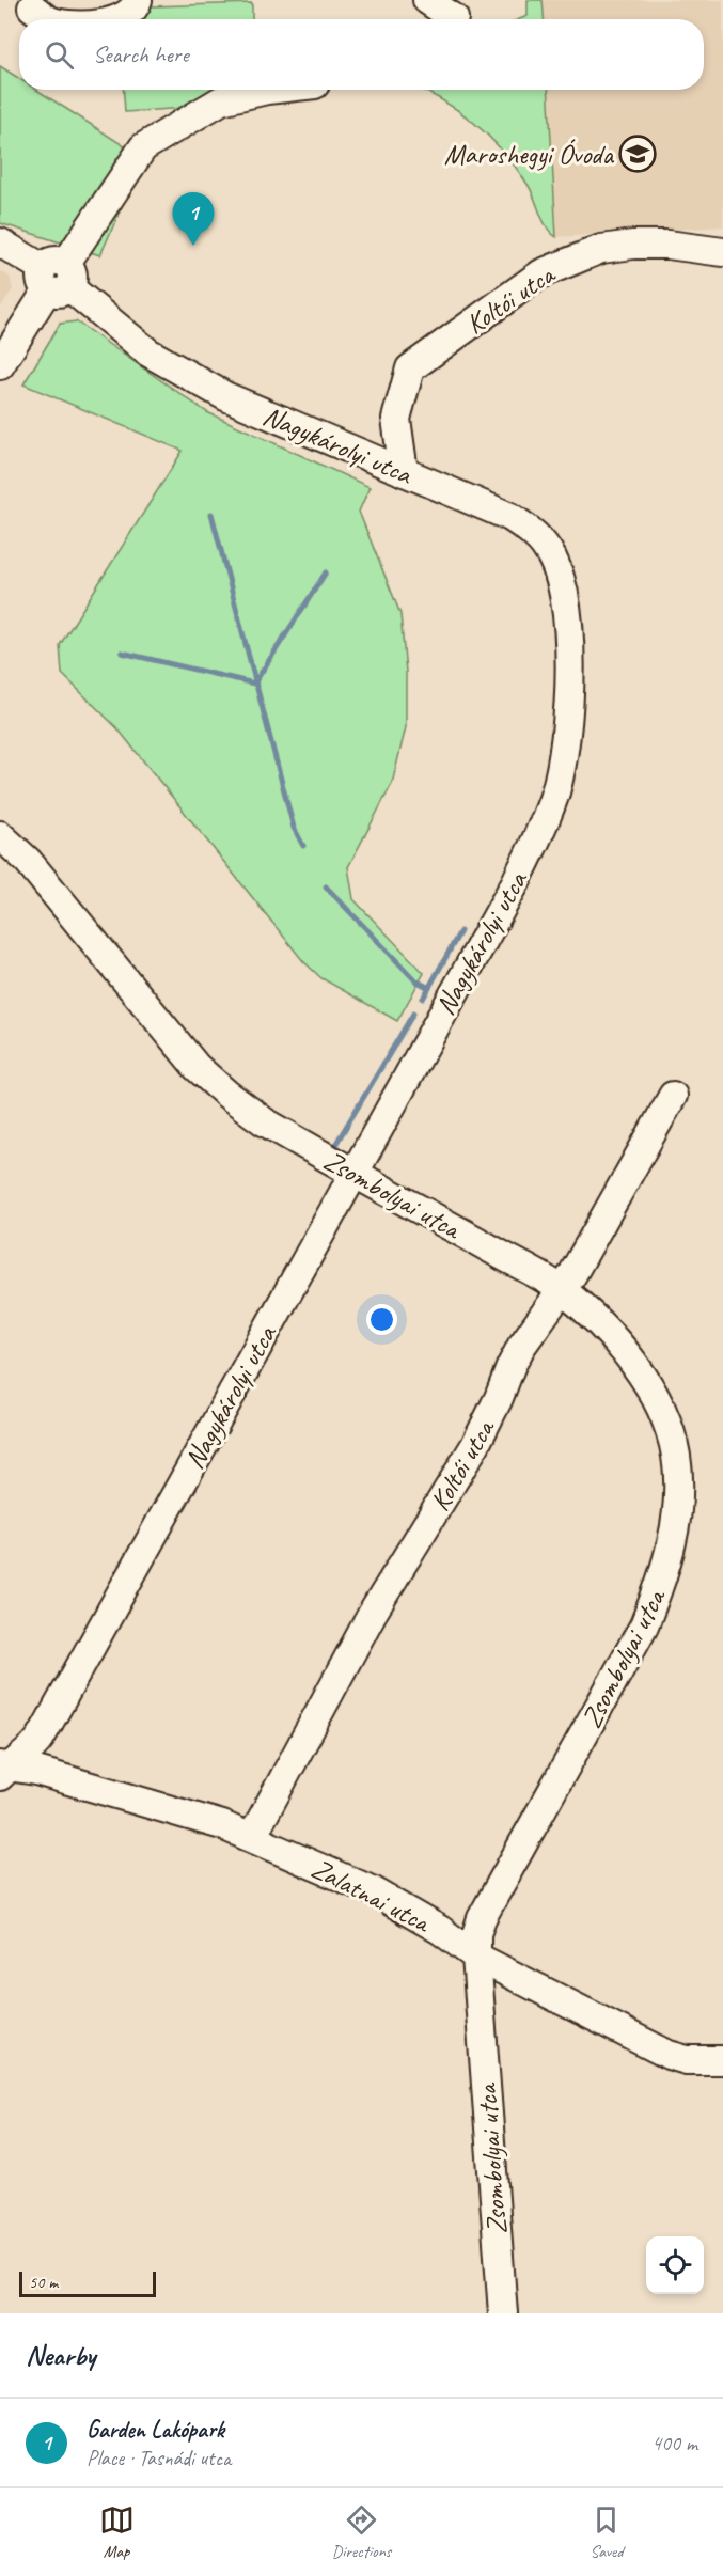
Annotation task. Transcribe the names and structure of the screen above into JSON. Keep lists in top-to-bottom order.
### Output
{
  "streets": {
    "street": [
      "Koltói utca",
      "Nagykárolyi utca",
      "Zsombolyai utca",
      "Zalatnai utca"
    ]
  },
  "crossings": [
    ["Koltói utca", "Nagykárolyi utca"],
    ["Koltói utca", "Zsombolyai utca"],
    ["Koltói utca", "Zalatnai utca"],
    ["Nagykárolyi utca", "Zsombolyai utca"],
    ["Nagykárolyi utca", "Zalatnai utca"],
    ["Zsombolyai utca", "Zalatnai utca"]
  ],
  "places": {
    "school or university": ["Maroshegyi Óvoda"]
  },
  "scale_bar": "50 m",
  "page": {
    "search": "Search here",
    "pins": "1",
    "scale": "50 m",
    "heading": "Nearby",
    "list": [
      {
        "mark": "1",
        "name": "Garden Lakópark",
        "note": "Place · Tasnádi utca",
        "value": "400 m"
      }
    ],
    "nav": ["Map", "Directions", "Saved"]
  }
}
